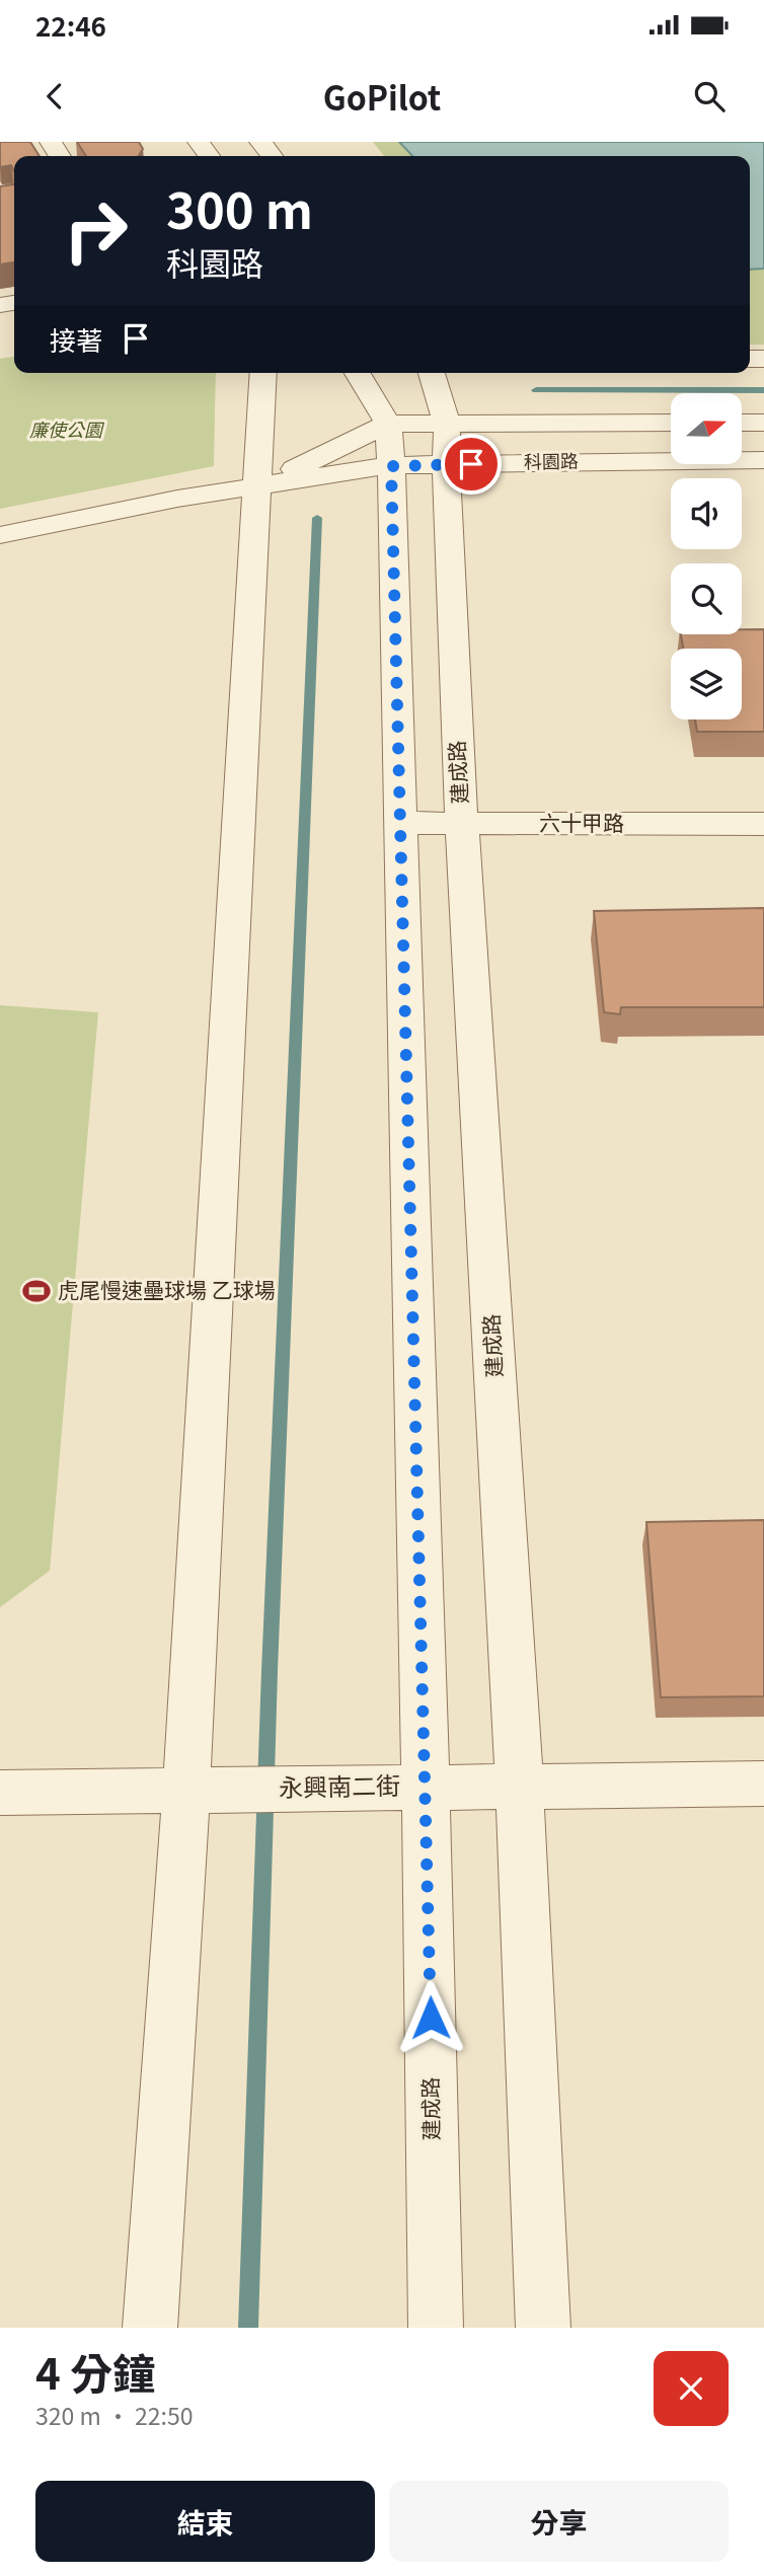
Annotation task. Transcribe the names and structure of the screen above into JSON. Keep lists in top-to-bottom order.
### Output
{
  "streets": {
    "street": [
      "科園路",
      "建成路",
      "六十甲路",
      "永興南二街"
    ]
  },
  "crossings": [
    ["科園路", "建成路"],
    ["建成路", "六十甲路"],
    ["建成路", "永興南二街"]
  ],
  "parks": ["廉使公園"],
  "places": {
    "sports": ["虎尾慢速壘球場 乙球場"]
  },
  "north": "right",
  "page": {
    "status": "22:46",
    "header": "GoPilot",
    "turn": ["300 m", "科園路"],
    "then": "接著",
    "heading": ["4 分鐘", "320 m · 22:50"],
    "buttons": ["結束", "分享"]
  }
}
